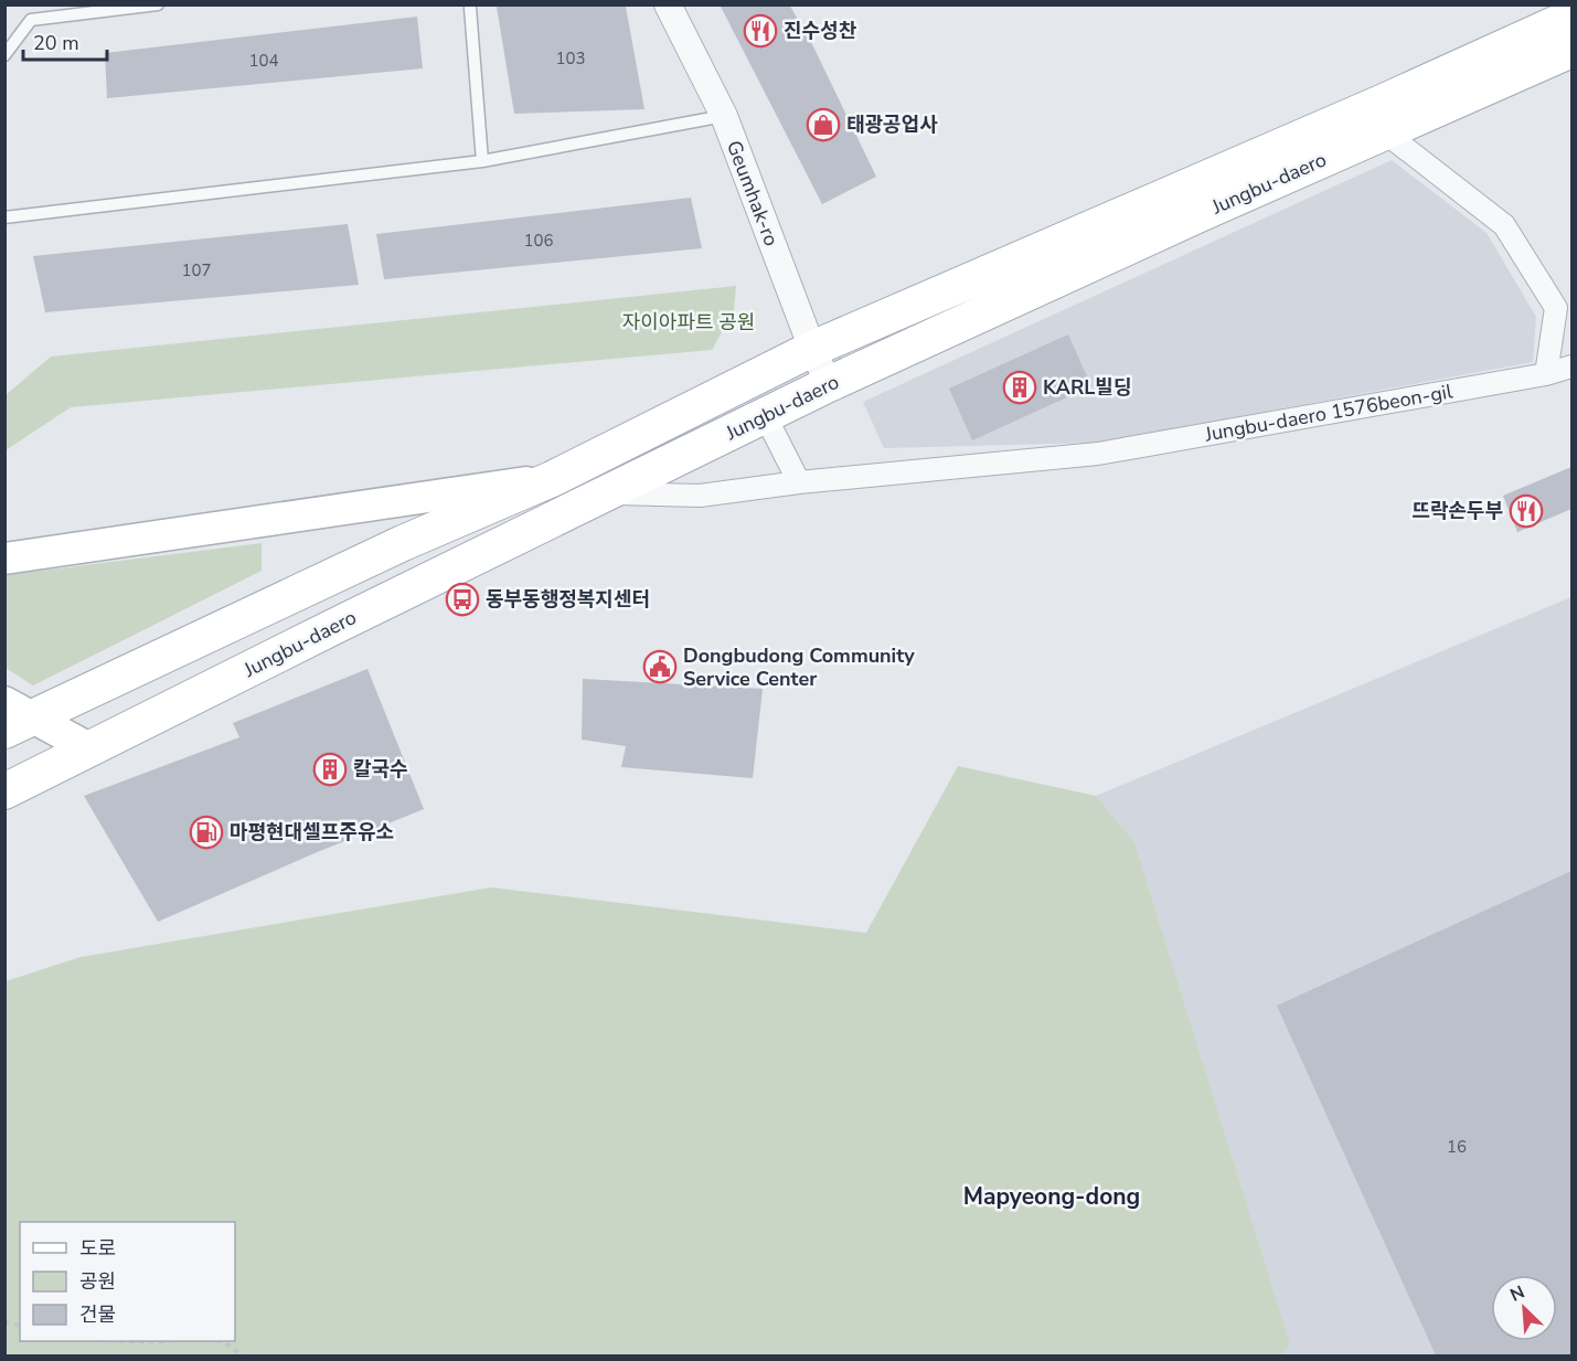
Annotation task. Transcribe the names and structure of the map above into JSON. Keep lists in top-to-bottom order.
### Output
{
  "streets": {
    "main road": ["Jungbu-daero"],
    "street": ["Geumhak-ro", "Jungbu-daero 1576beon-gil"]
  },
  "crossings": [
    ["Jungbu-daero", "Geumhak-ro"],
    ["Jungbu-daero", "Jungbu-daero 1576beon-gil"]
  ],
  "districts": ["Mapyeong-dong"],
  "parks": ["자이아파트 공원"],
  "places": {
    "restaurant": ["진수성찬", "뜨락손두부"],
    "shop": ["태광공업사"],
    "building": ["KARL빌딩", "칼국수"],
    "bus stop": ["동부동행정복지센터"],
    "public building": ["Dongbudong Community Service Center"],
    "fuel station": ["마평현대셀프주유소"]
  },
  "house_numbers": [
    "103",
    "104",
    "106",
    "107",
    "16"
  ],
  "legend": ["도로", "공원", "건물"],
  "scale_bar": "20 m",
  "north": "top left"
}
